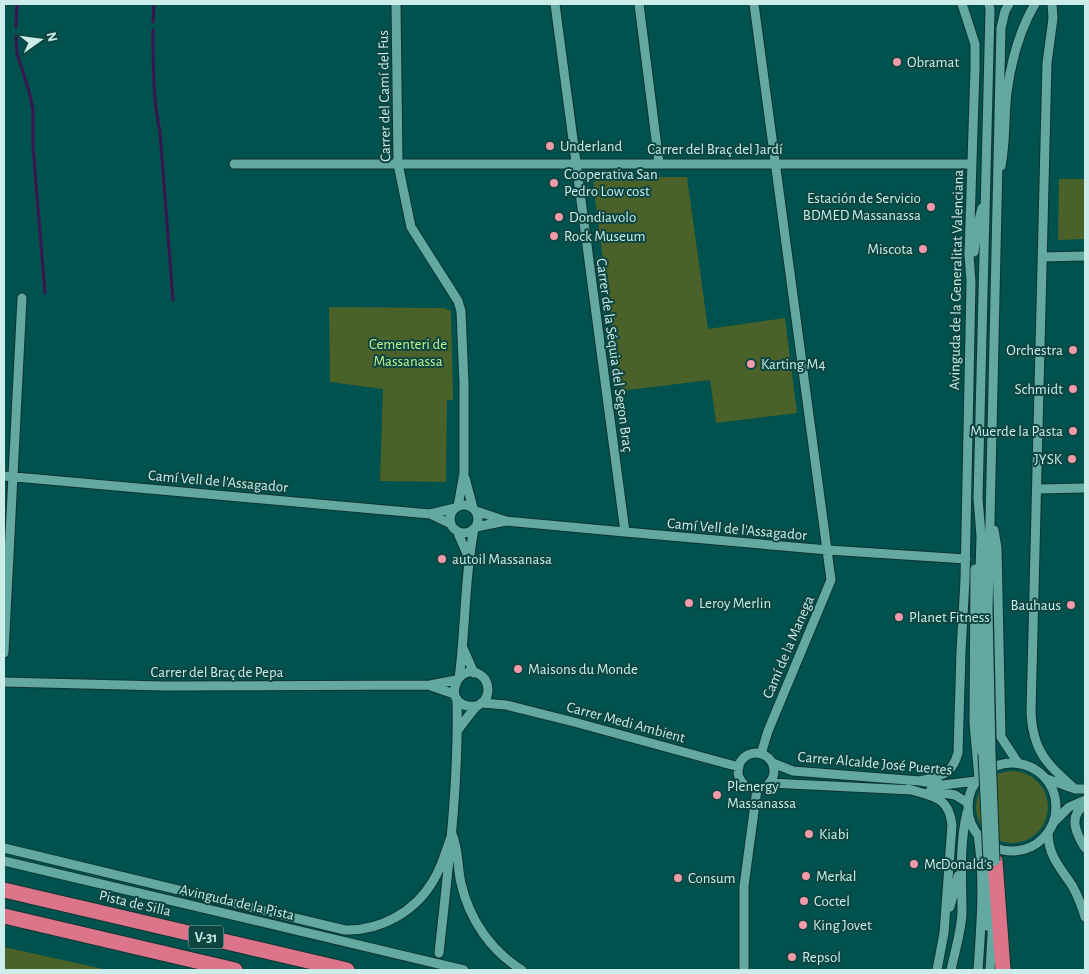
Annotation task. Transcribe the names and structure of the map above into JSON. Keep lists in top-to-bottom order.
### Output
{
  "streets": {
    "highway": ["Pista de Silla", "V-31"],
    "street": [
      "Carrer del Camí del Fus",
      "Carrer del Braç del Jardí",
      "Avinguda de la Generalitat Valenciana",
      "Carrer de la Séquia del Segon Braç",
      "Camí Vell de l'Assagador",
      "Camí de la Manega",
      "Carrer del Braç de Pepa",
      "Carrer Medi Ambient",
      "Carrer Alcalde José Puertes",
      "Avinguda de la Pista"
    ]
  },
  "crossings": [
    ["Carrer del Camí del Fus", "Carrer del Braç del Jardí"],
    ["Carrer del Camí del Fus", "Camí Vell de l'Assagador"],
    ["Carrer del Braç del Jardí", "Avinguda de la Generalitat Valenciana"],
    ["Carrer del Braç del Jardí", "Carrer de la Séquia del Segon Braç"],
    ["Carrer del Braç del Jardí", "Camí de la Manega"],
    ["Avinguda de la Generalitat Valenciana", "Camí Vell de l'Assagador"],
    ["Carrer de la Séquia del Segon Braç", "Camí Vell de l'Assagador"],
    ["Camí Vell de l'Assagador", "Camí de la Manega"],
    ["Camí de la Manega", "Carrer Medi Ambient"],
    ["Camí de la Manega", "Carrer Alcalde José Puertes"],
    ["Carrer del Braç de Pepa", "Carrer Medi Ambient"],
    ["Carrer Medi Ambient", "Carrer Alcalde José Puertes"]
  ],
  "parks": ["Cementeri de Massanassa"],
  "places": [
    "Obramat",
    "Underland",
    "Cooperativa San Pedro Low cost",
    "Estación de Servicio BDMED Massanassa",
    "Dondiavolo",
    "Rock Museum",
    "Miscota",
    "Orchestra",
    "Karting M4",
    "Schmidt",
    "Muerde la Pasta",
    "JYSK",
    "autoil Massanasa",
    "Leroy Merlin",
    "Bauhaus",
    "Planet Fitness",
    "Maisons du Monde",
    "Plenergy Massanassa",
    "Kiabi",
    "McDonald's",
    "Merkal",
    "Consum",
    "Coctel",
    "King Jovet",
    "Repsol"
  ],
  "north": "right"
}
